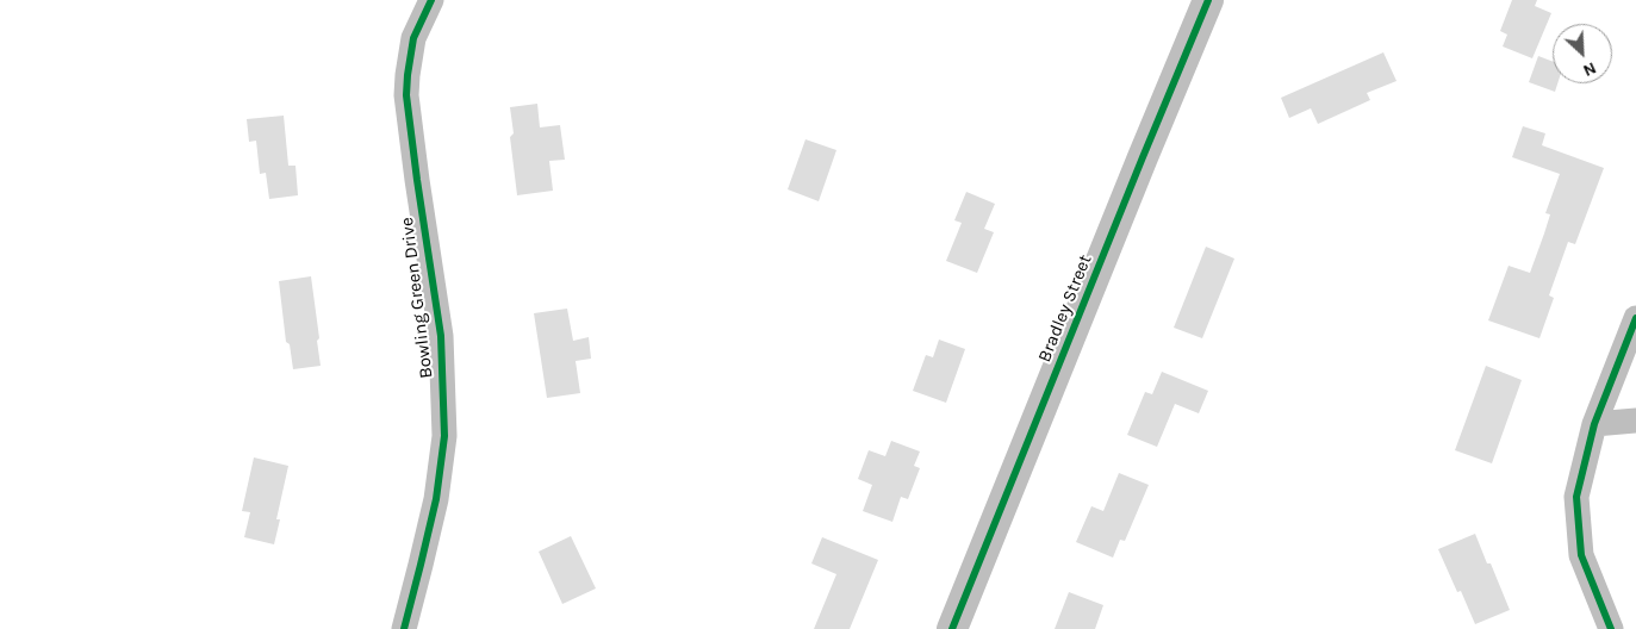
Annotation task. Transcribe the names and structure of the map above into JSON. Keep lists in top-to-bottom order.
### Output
{
  "streets": {
    "street": ["Bowling Green Drive", "Bradley Street"]
  },
  "north": "bottom right"
}
